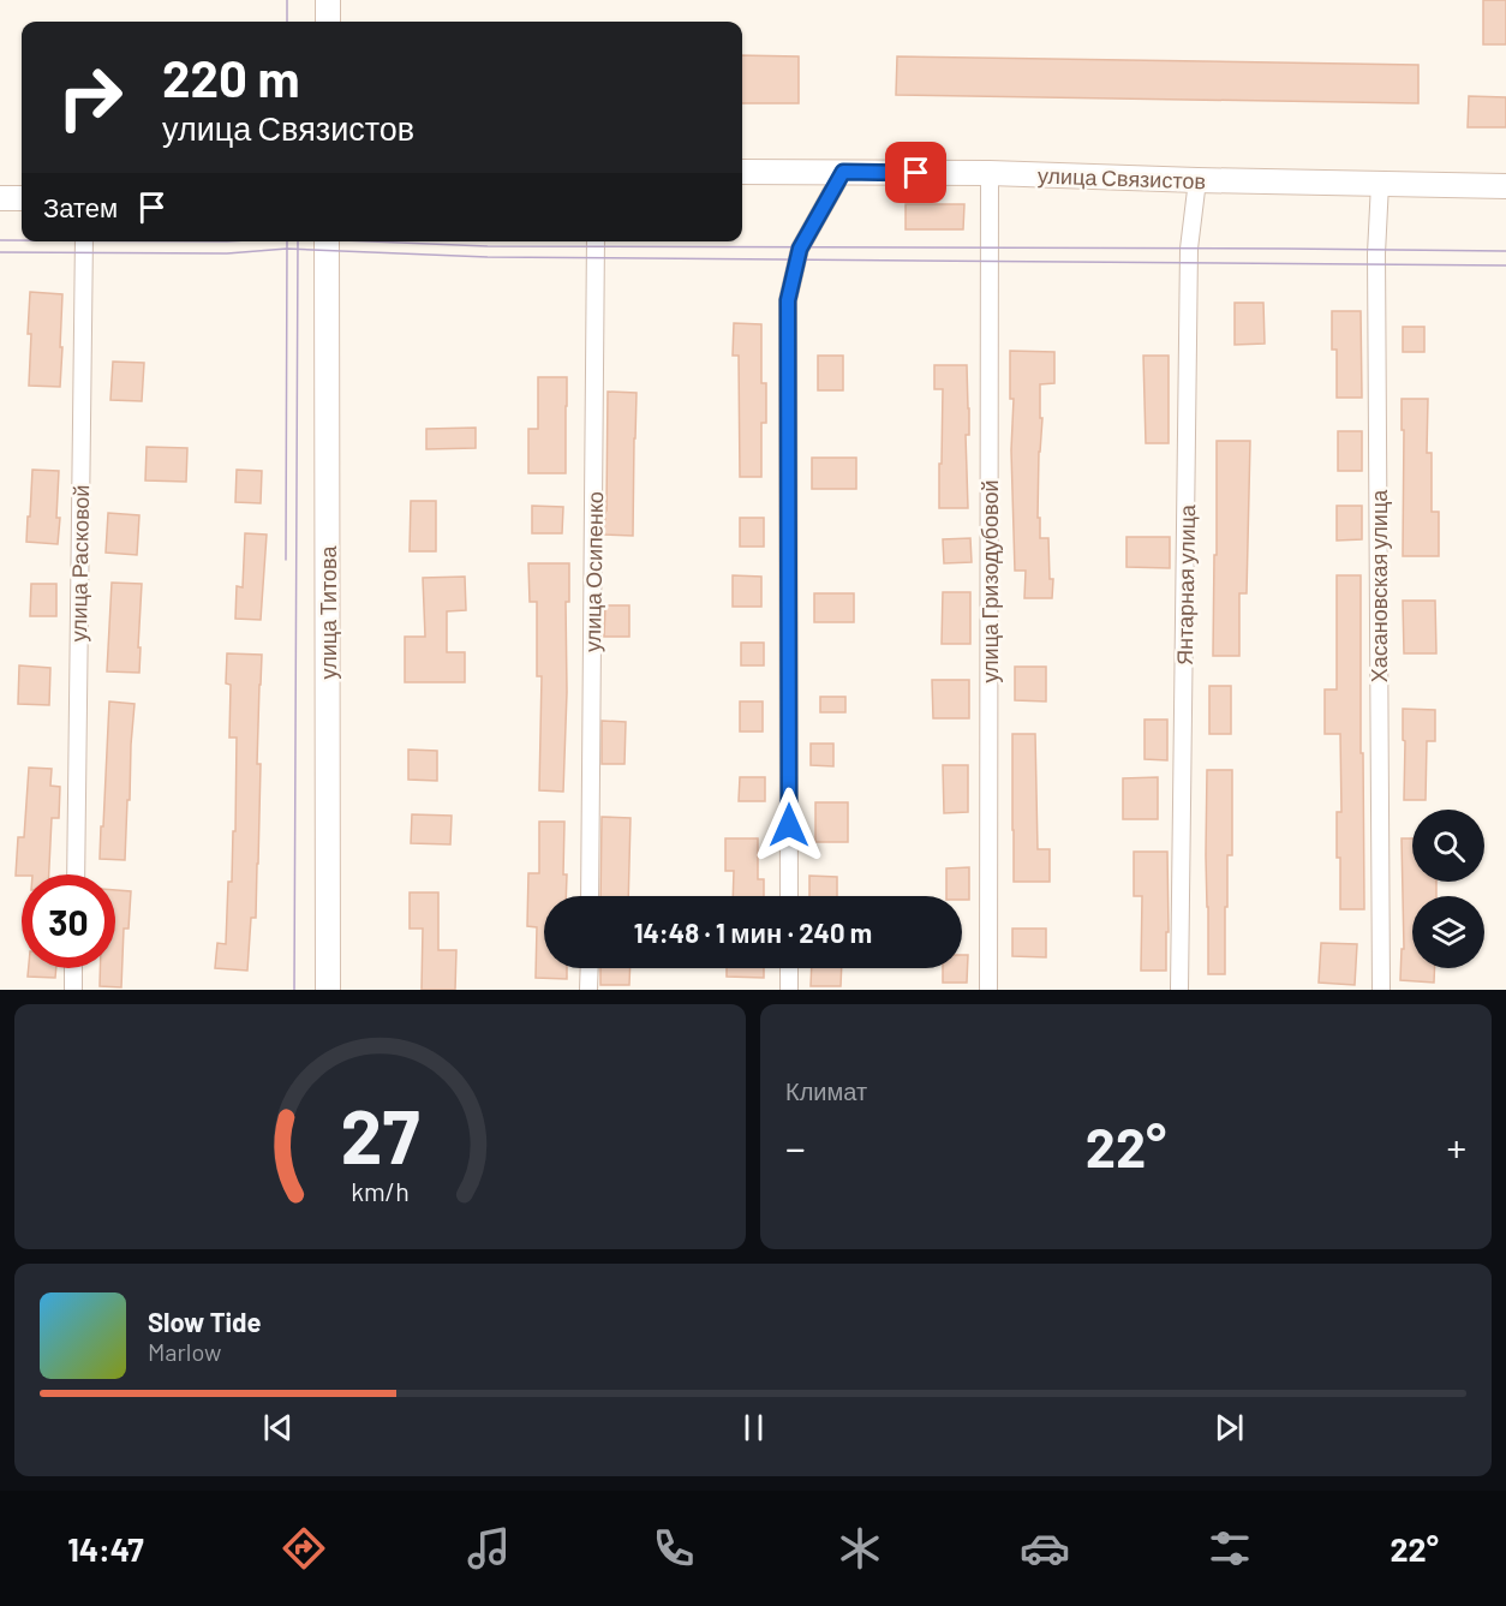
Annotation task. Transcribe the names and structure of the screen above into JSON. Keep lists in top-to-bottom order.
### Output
{
  "streets": {
    "street": [
      "улица Связистов",
      "улица Расковой",
      "улица Осипенко",
      "улица Гризодубовой",
      "Янтарная улица",
      "Хасановская улица",
      "улица Титова"
    ]
  },
  "crossings": [
    ["улица Связистов", "улица Гризодубовой"],
    ["улица Связистов", "Янтарная улица"],
    ["улица Связистов", "Хасановская улица"]
  ],
  "page": {
    "turn": ["220 m", "улица Связистов"],
    "then": "Затем",
    "limit": "30",
    "trip": "14:48 · 1 мин · 240 m",
    "tile": "Климат",
    "heat": ["−", "22°", "+"],
    "song": ["Slow Tide", "Marlow"],
    "tabs": ["14:47", "22°"],
    "gauge": ["27", "km/h"]
  }
}
